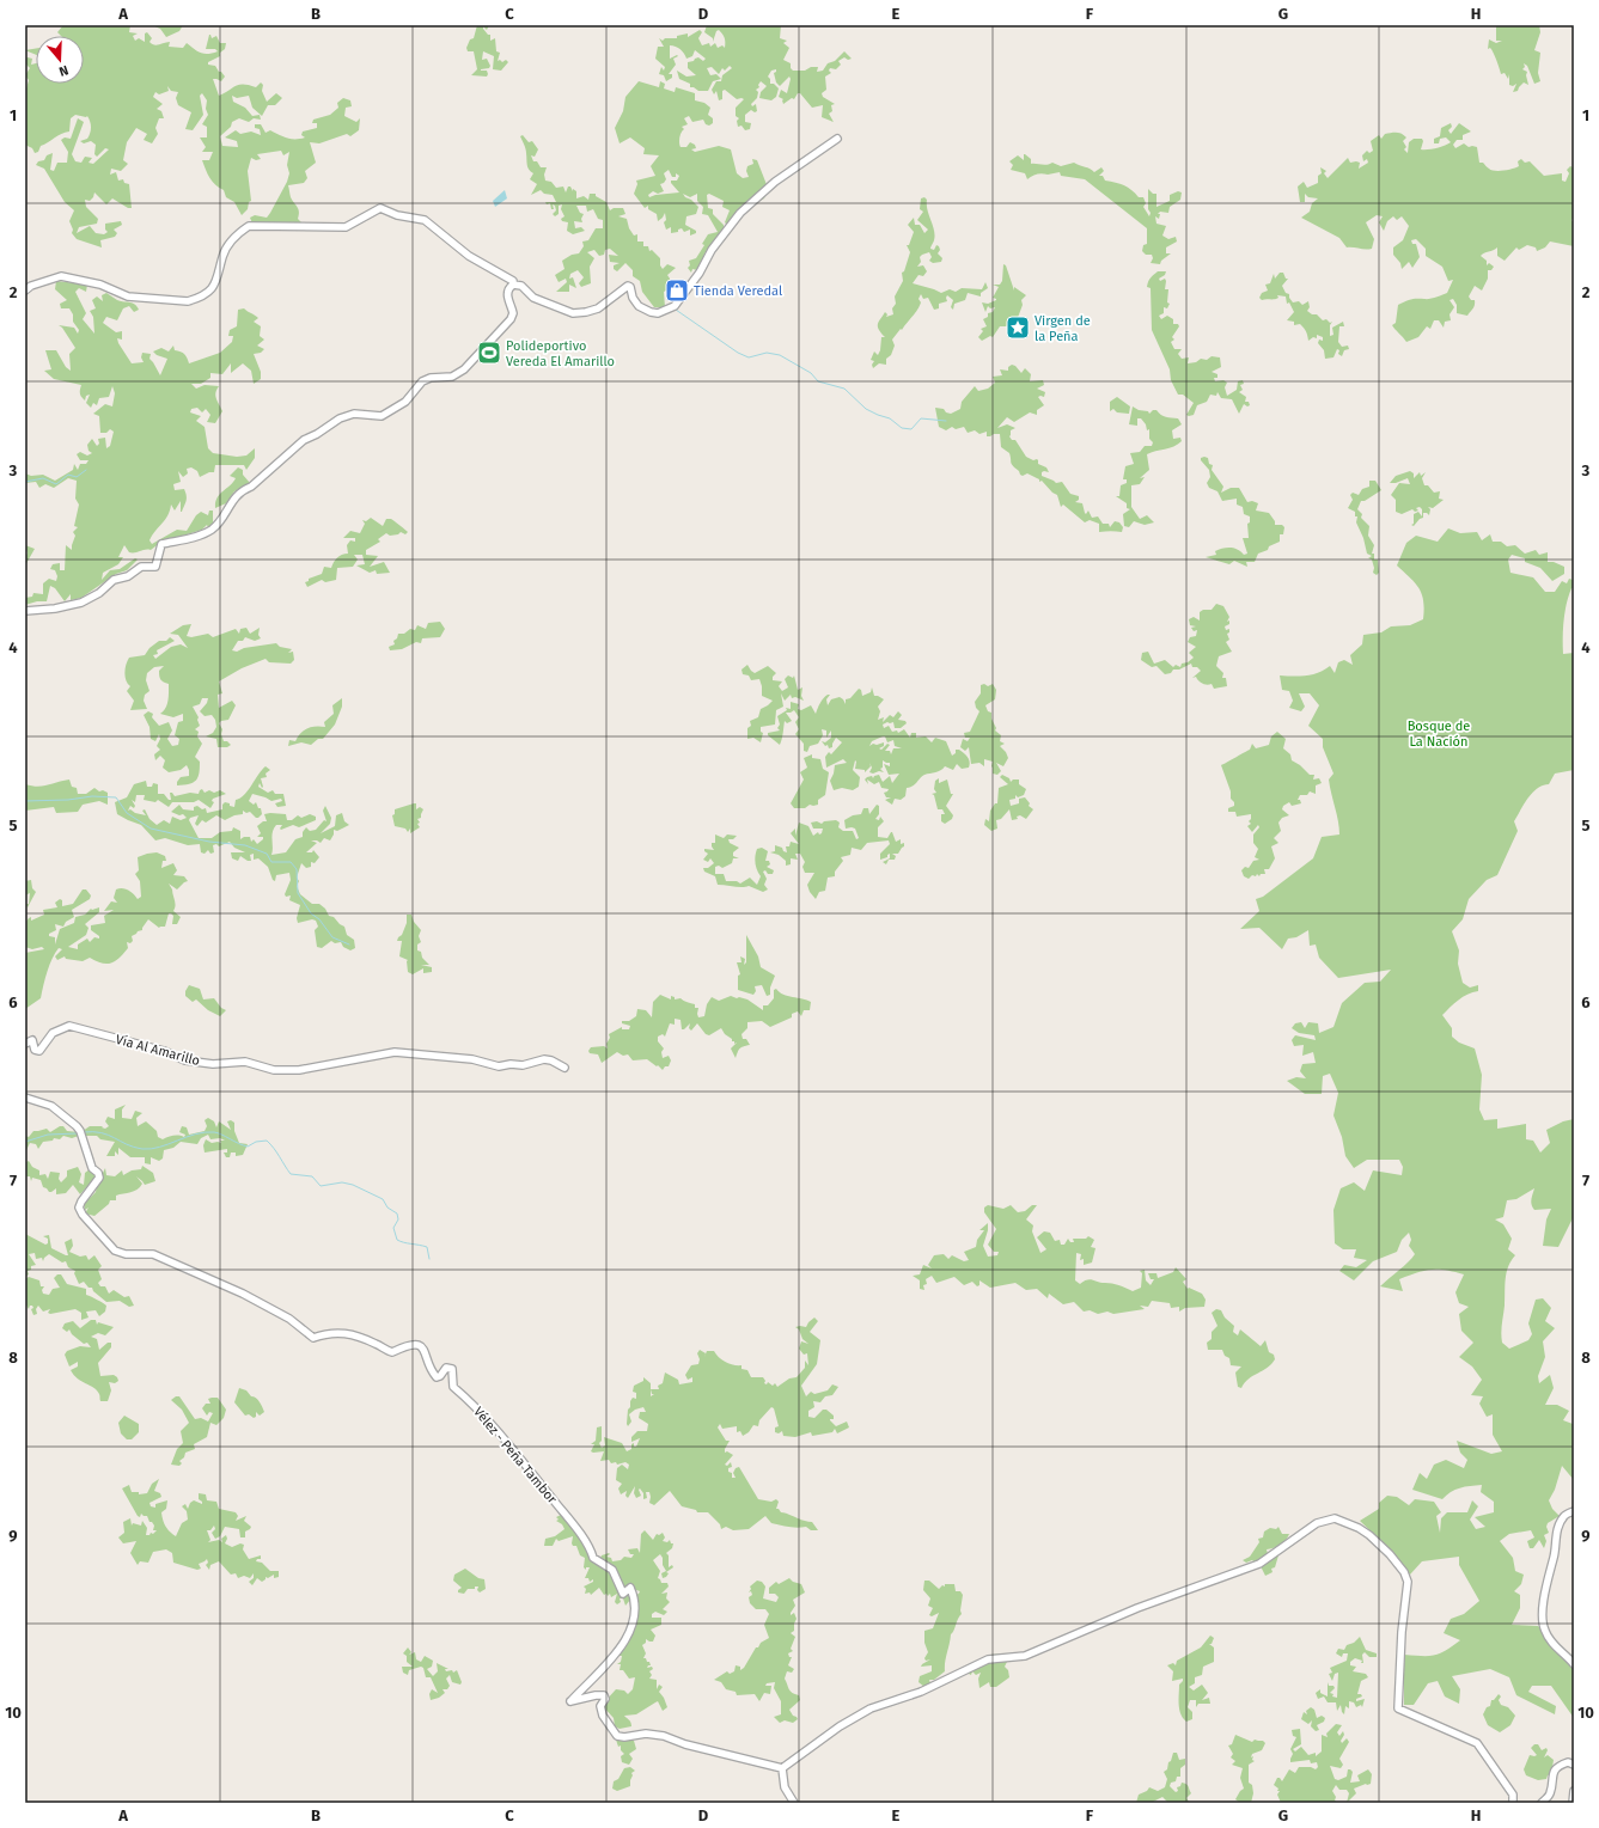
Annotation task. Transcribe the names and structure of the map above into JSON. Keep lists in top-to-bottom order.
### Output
{
  "streets": {
    "street": ["Vía Al Amarillo", "Vélez - Peña Tambor"]
  },
  "parks": ["Bosque de La Nación"],
  "places": {
    "shop": ["Tienda Veredal"],
    "place": ["Virgen de la Peña"],
    "sports": ["Polideportivo Vereda El Amarillo"]
  },
  "north": "bottom",
  "grid": {
    "columns": [
      "A",
      "B",
      "C",
      "D",
      "E",
      "F",
      "G",
      "H"
    ],
    "rows": [
      "1",
      "2",
      "3",
      "4",
      "5",
      "6",
      "7",
      "8",
      "9",
      "10"
    ]
  }
}
